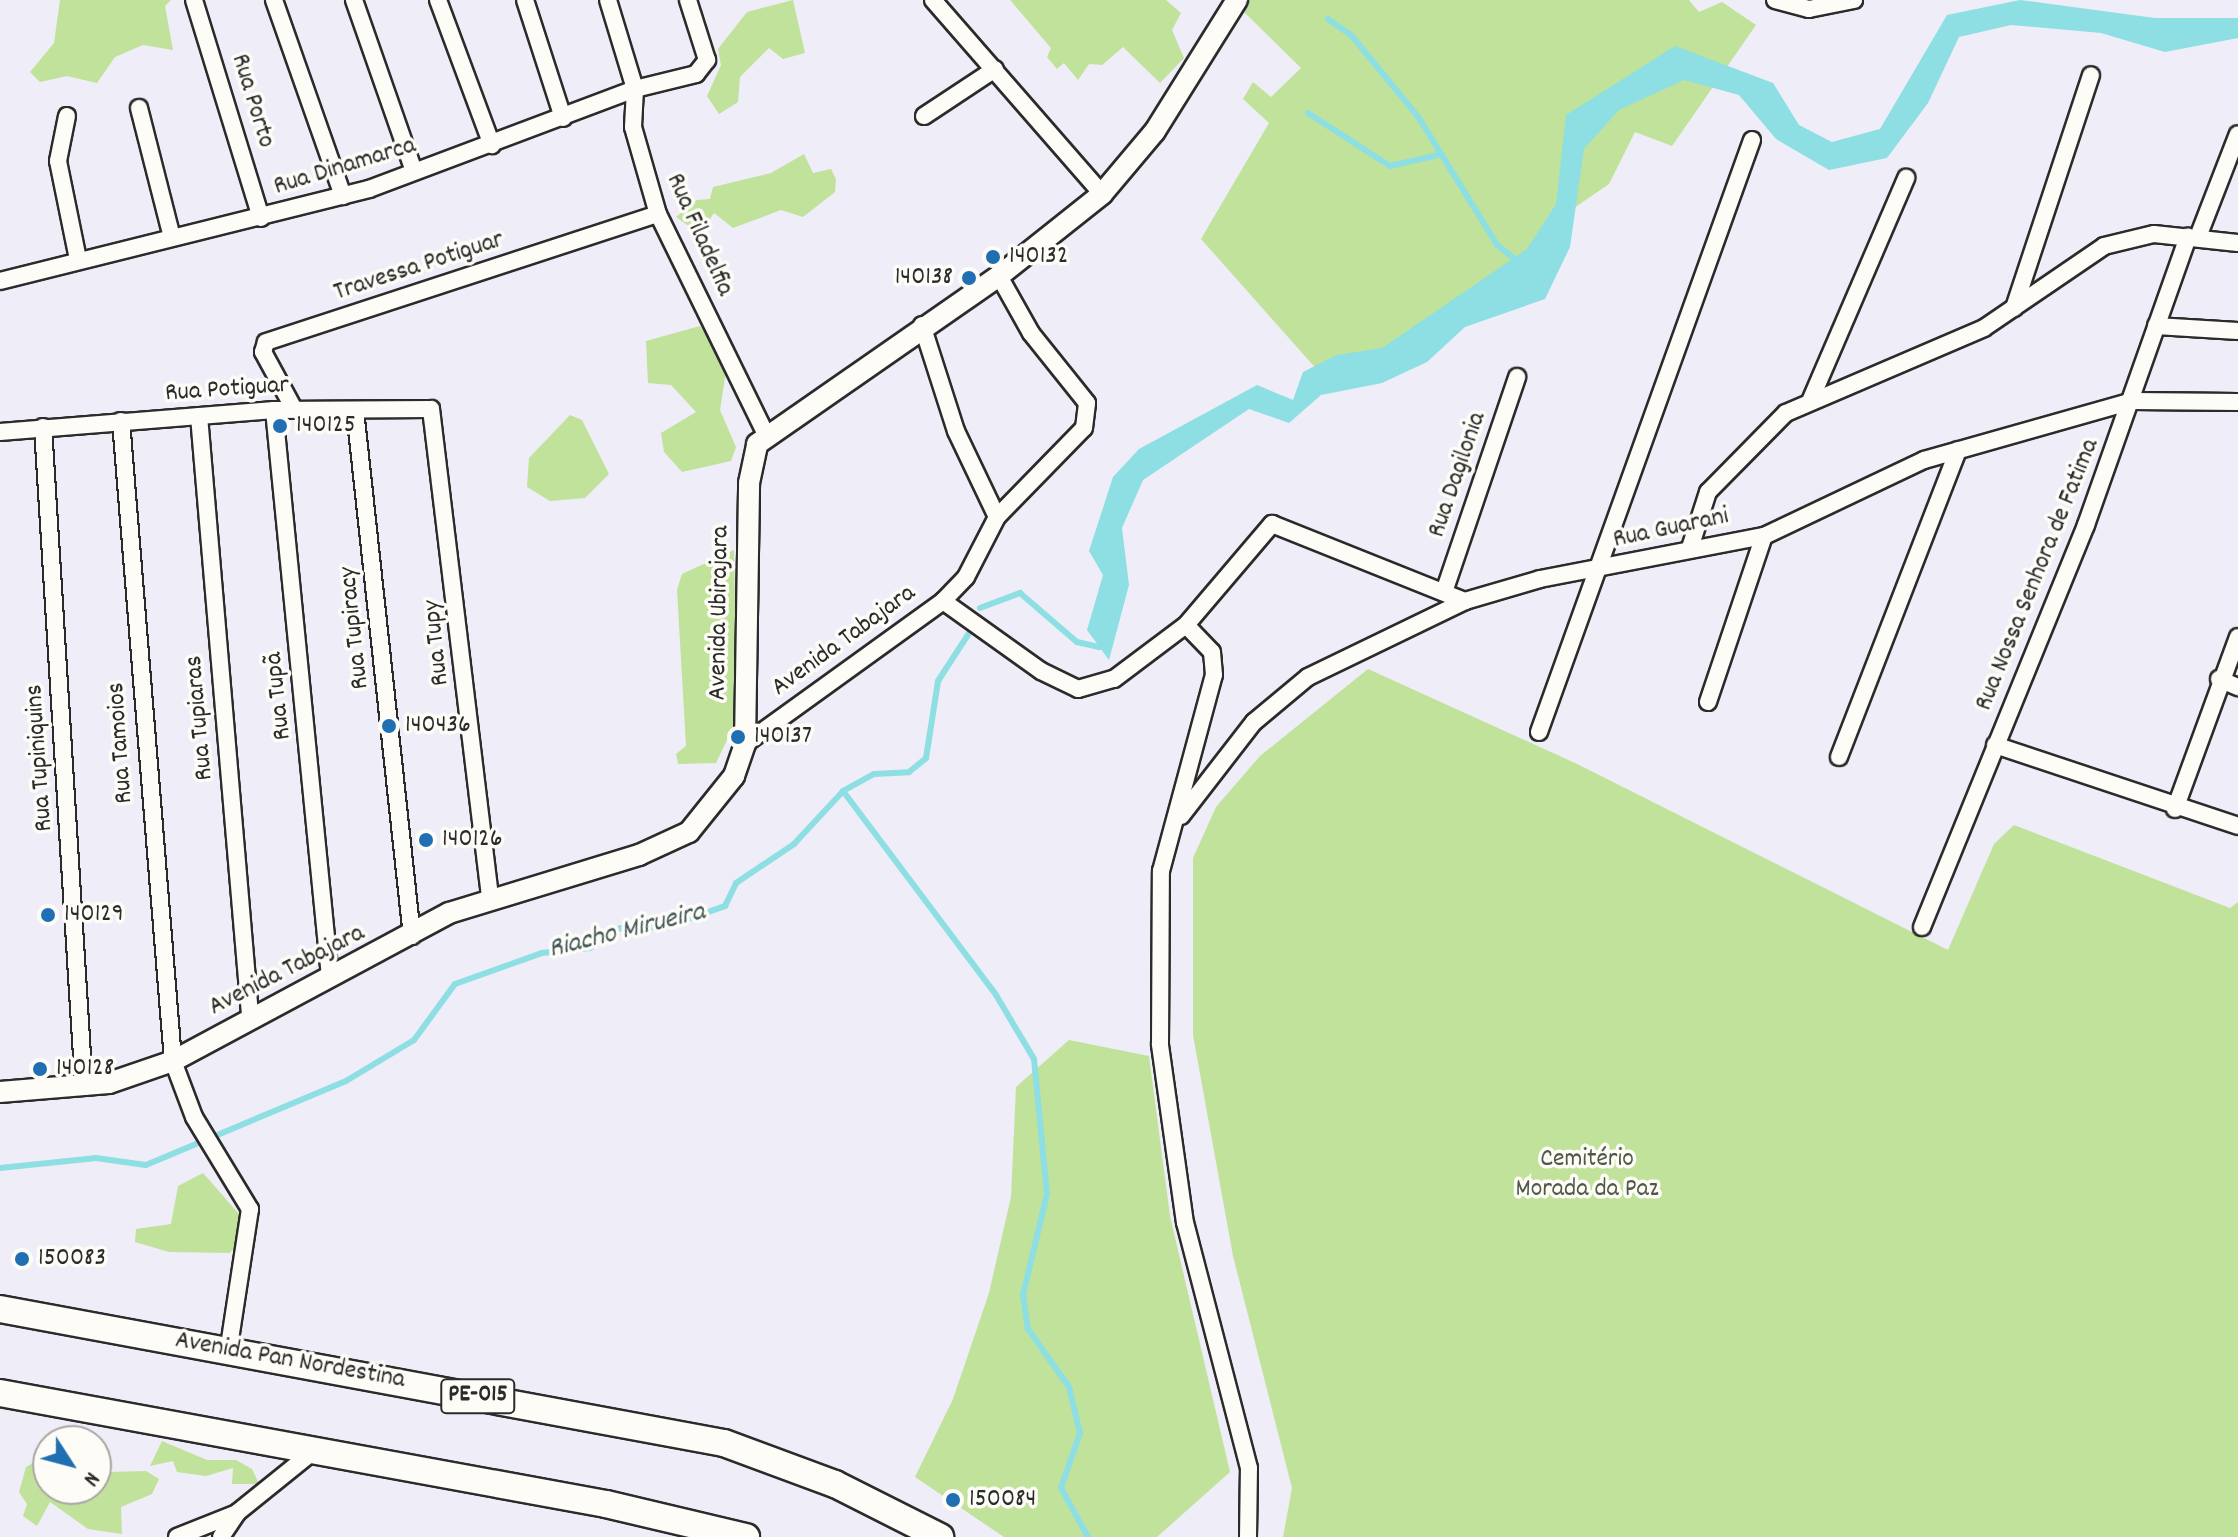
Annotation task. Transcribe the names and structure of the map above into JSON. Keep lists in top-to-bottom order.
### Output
{
  "streets": {
    "highway": ["Avenida Pan Nordestina", "PE-015"],
    "street": [
      "Rua Porto",
      "Rua Dinamarca",
      "Rua Filadelfia",
      "Travessa Potiguar",
      "Rua Potiguar",
      "Rua Dagilonia",
      "Rua Guarani",
      "Rua Nossa Senhora de Fatima",
      "Avenida Ubirajara",
      "Rua Tupiracy",
      "Avenida Tabajara",
      "Rua Tupy",
      "Rua Tupã",
      "Rua Tupiaras",
      "Rua Tamoios",
      "Rua Tupiniquins"
    ]
  },
  "crossings": [
    ["Rua Porto", "Rua Dinamarca"],
    ["Rua Dinamarca", "Rua Filadelfia"],
    ["Rua Filadelfia", "Travessa Potiguar"],
    ["Rua Filadelfia", "Avenida Ubirajara"],
    ["Travessa Potiguar", "Rua Potiguar"],
    ["Rua Potiguar", "Rua Tupiracy"],
    ["Rua Potiguar", "Rua Tupy"],
    ["Rua Potiguar", "Rua Tupã"],
    ["Rua Potiguar", "Rua Tupiaras"],
    ["Rua Potiguar", "Rua Tamoios"],
    ["Rua Potiguar", "Rua Tupiniquins"],
    ["Rua Guarani", "Rua Nossa Senhora de Fatima"],
    ["Avenida Ubirajara", "Avenida Tabajara"],
    ["Rua Tupiracy", "Avenida Tabajara"],
    ["Avenida Tabajara", "Rua Tupy"],
    ["Avenida Tabajara", "Rua Tupã"],
    ["Avenida Tabajara", "Rua Tupiaras"],
    ["Avenida Tabajara", "Rua Tamoios"],
    ["Avenida Tabajara", "Rua Tupiniquins"],
    ["Rua Tamoios", "Avenida Pan Nordestina"]
  ],
  "water": ["Riacho Mirueira"],
  "parks": ["Cemitério Morada da Paz"],
  "places": [
    "140132",
    "140138",
    "140125",
    "140436",
    "140137",
    "140126",
    "140129",
    "140128",
    "150083",
    "150084"
  ],
  "north": "bottom right"
}
